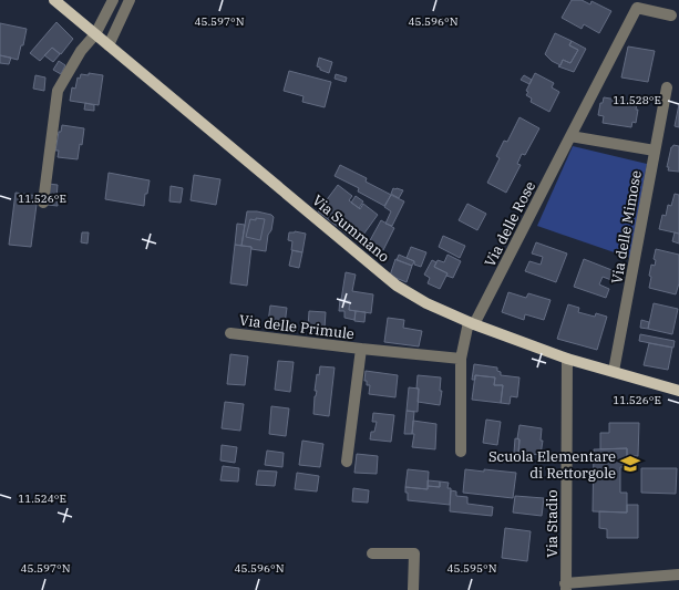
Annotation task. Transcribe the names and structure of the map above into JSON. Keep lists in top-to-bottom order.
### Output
{
  "streets": {
    "main road": ["Via Summano"],
    "street": [
      "Via delle Rose",
      "Via delle Mimose",
      "Via delle Primule",
      "Via Stadio"
    ]
  },
  "crossings": [
    ["Via delle Rose", "Via Summano"],
    ["Via delle Mimose", "Via Summano"],
    ["Via Summano", "Via Stadio"]
  ],
  "places": {
    "school or university": ["Scuola Elementare di Rettorgole"]
  },
  "coordinates": [
    "45.597°N",
    "45.596°N",
    "11.528°E",
    "11.526°E",
    "11.524°E",
    "45.595°N"
  ]
}
